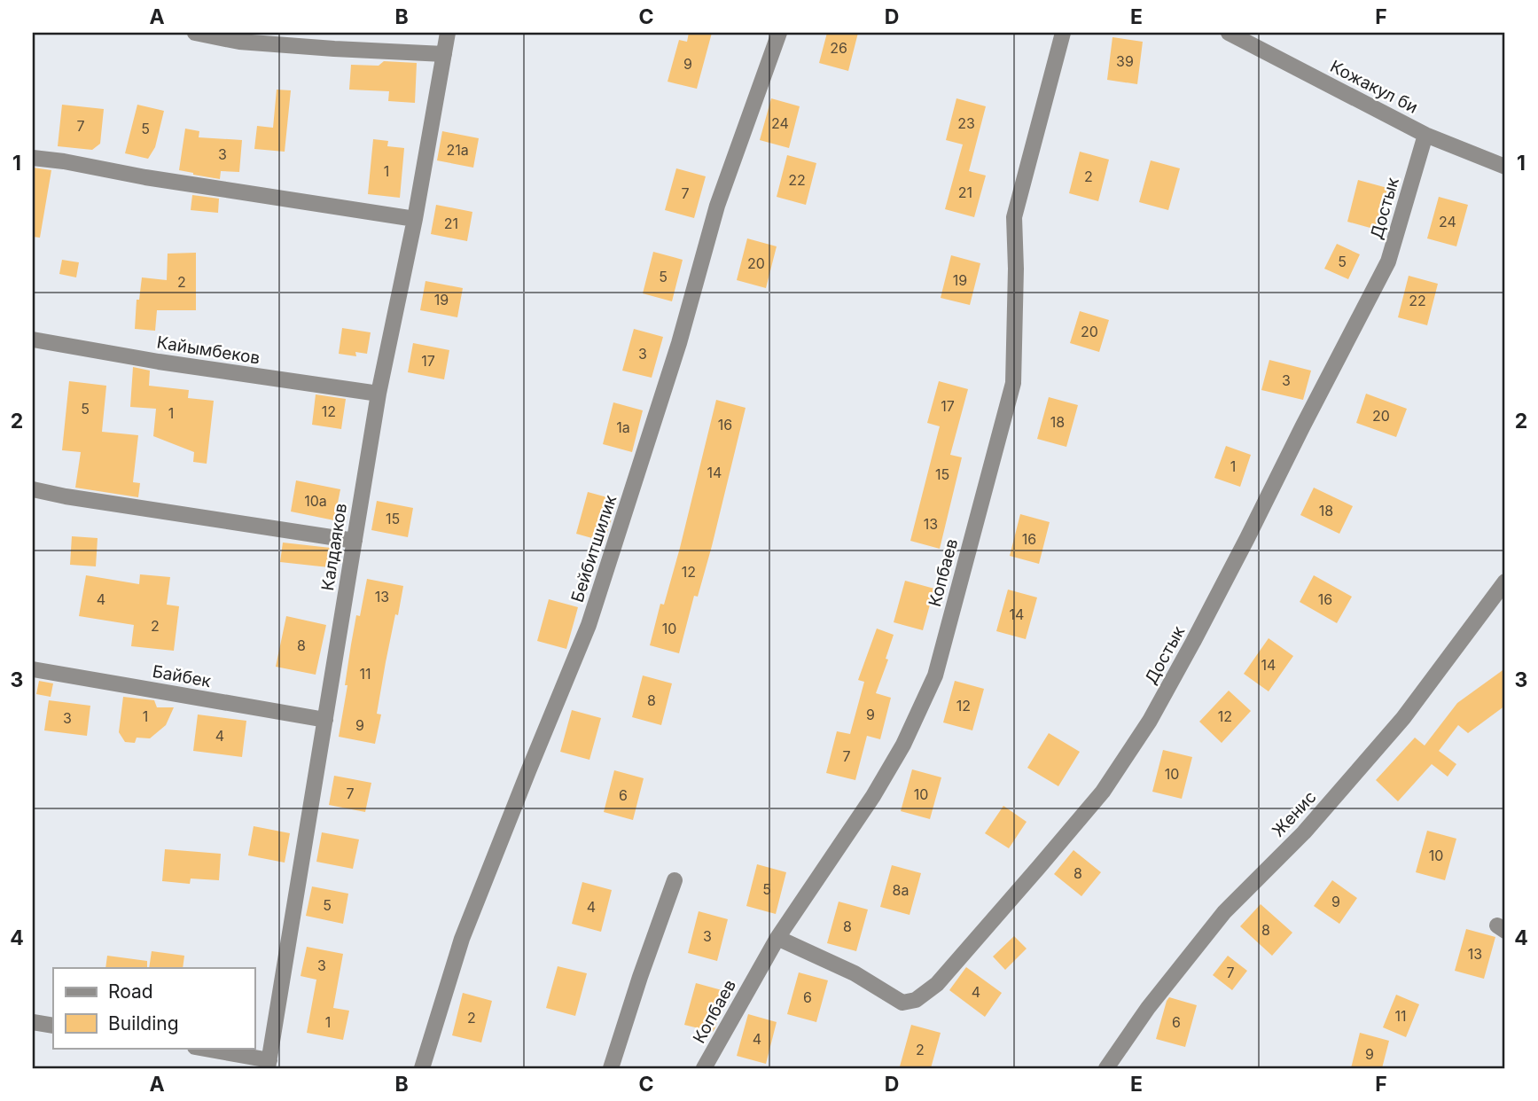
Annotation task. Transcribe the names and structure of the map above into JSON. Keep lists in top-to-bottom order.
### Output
{
  "streets": {
    "street": [
      "Кожакул би",
      "Достык",
      "Кайымбеков",
      "Калдаяков",
      "Бейбитшилик",
      "Копбаев",
      "Байбек",
      "Женис"
    ]
  },
  "crossings": [
    ["Кожакул би", "Достык"],
    ["Достык", "Копбаев"],
    ["Кайымбеков", "Калдаяков"],
    ["Калдаяков", "Байбек"]
  ],
  "house_numbers": [
    "26",
    "39",
    "9",
    "24",
    "23",
    "7",
    "5",
    "21а",
    "3",
    "1",
    "2",
    "22",
    "21",
    "7",
    "24",
    "21",
    "5",
    "20",
    "5",
    "19",
    "2",
    "19",
    "22",
    "20",
    "3",
    "17",
    "3",
    "17",
    "5",
    "12",
    "1",
    "20",
    "18",
    "16",
    "1а",
    "1",
    "14",
    "15",
    "10а",
    "18",
    "15",
    "13",
    "16",
    "12",
    "13",
    "4",
    "16",
    "14",
    "2",
    "10",
    "8",
    "14",
    "11",
    "8",
    "12",
    "9",
    "1",
    "12",
    "3",
    "9",
    "4",
    "7",
    "10",
    "7",
    "10",
    "6",
    "10",
    "8",
    "5",
    "8а",
    "9",
    "5",
    "4",
    "8",
    "8",
    "3",
    "13",
    "3",
    "7",
    "4",
    "6",
    "11",
    "2",
    "1",
    "6",
    "4",
    "2",
    "9"
  ],
  "legend": ["Road", "Building"],
  "grid": {
    "columns": [
      "A",
      "B",
      "C",
      "D",
      "E",
      "F"
    ],
    "rows": [
      "1",
      "2",
      "3",
      "4"
    ]
  }
}
